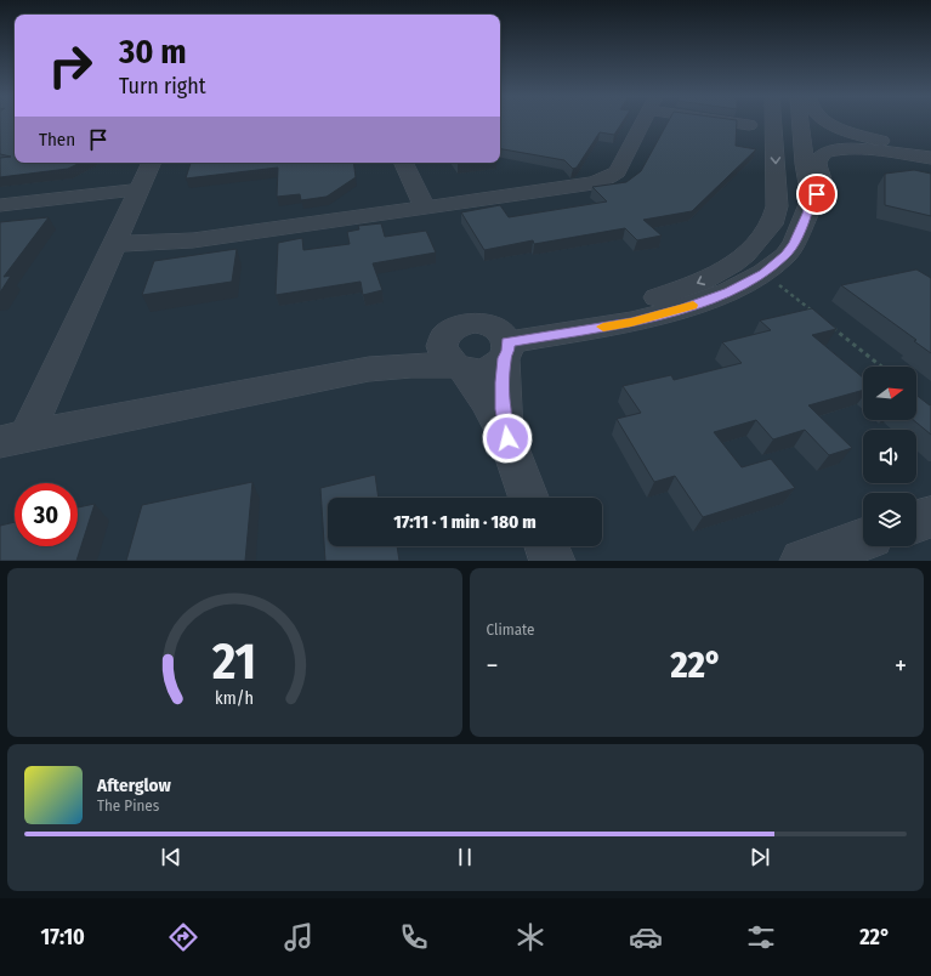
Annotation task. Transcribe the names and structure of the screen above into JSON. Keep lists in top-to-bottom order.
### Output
{
  "north": "right",
  "page": {
    "turn": ["30 m", "Turn right"],
    "then": "Then",
    "limit": "30",
    "trip": "17:11 · 1 min · 180 m",
    "tile": "Climate",
    "heat": ["−", "22°", "+"],
    "song": ["Afterglow", "The Pines"],
    "tabs": ["17:10", "22°"],
    "gauge": ["21", "km/h"]
  }
}
